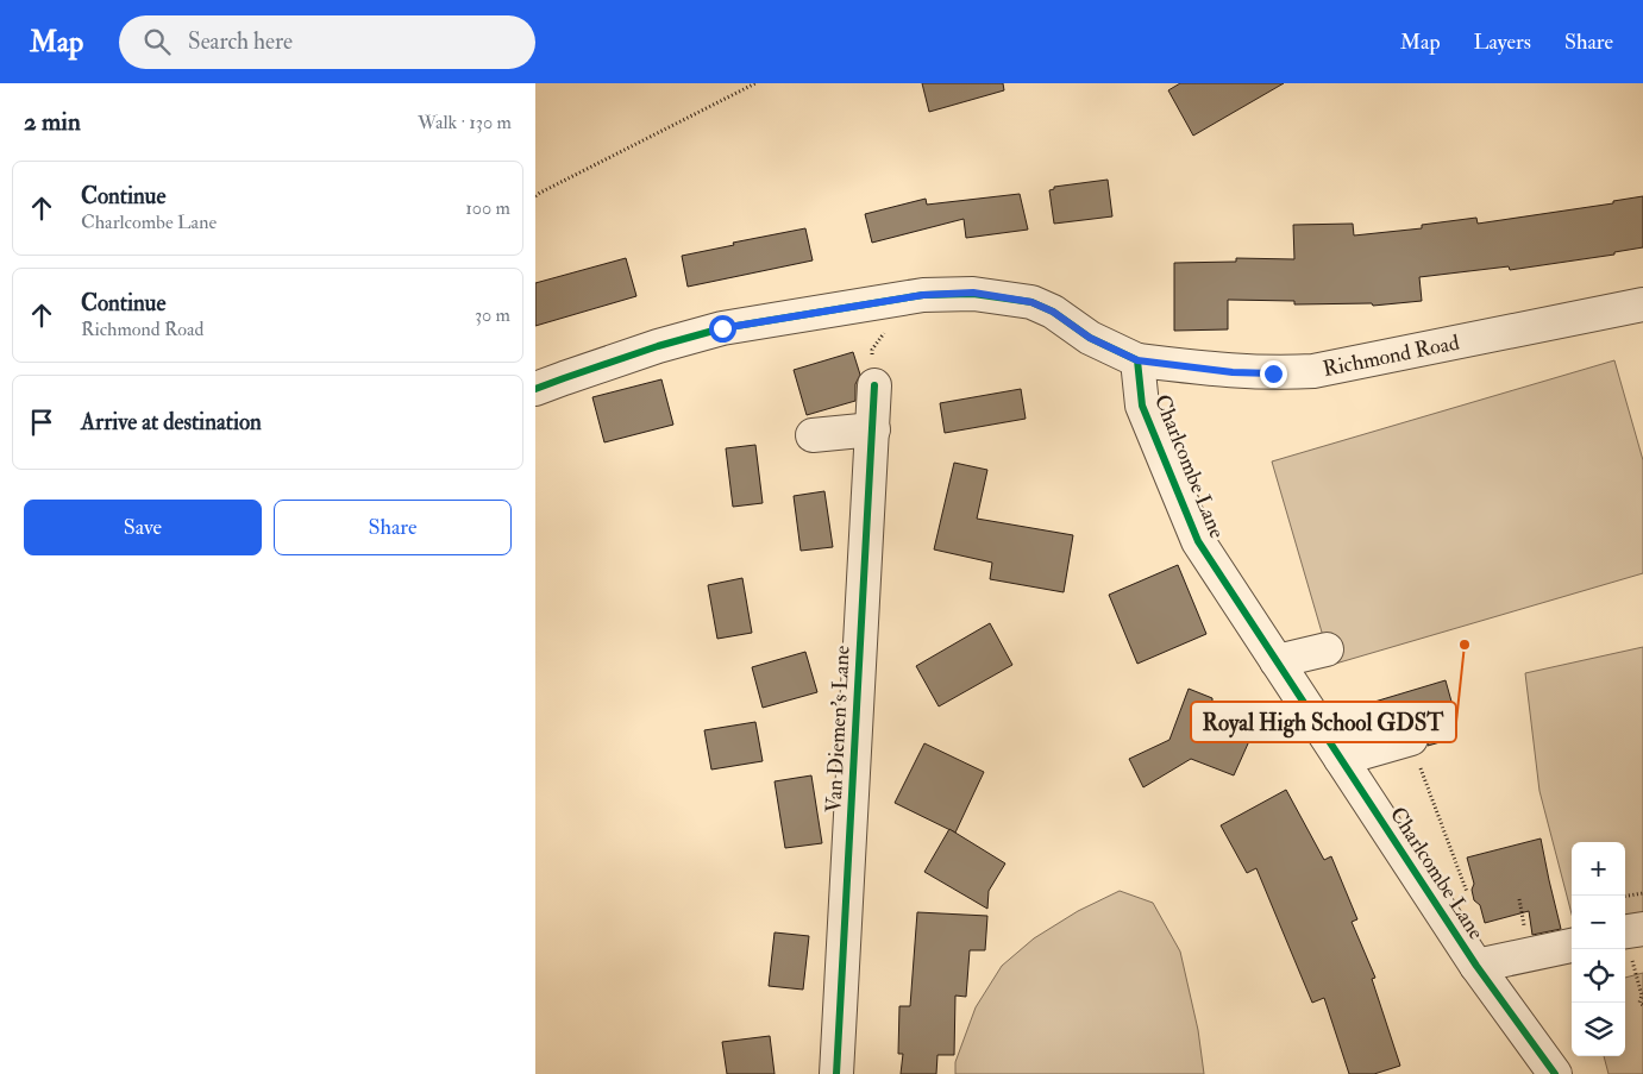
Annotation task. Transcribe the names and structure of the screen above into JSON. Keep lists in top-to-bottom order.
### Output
{
  "streets": {
    "street": ["Richmond Road", "Charlcombe Lane", "Van Diemen's Lane"]
  },
  "crossings": [
    ["Richmond Road", "Charlcombe Lane"]
  ],
  "places": ["Royal High School GDST"],
  "page": {
    "header": "Map",
    "search": "Search here",
    "nav": ["Map", "Layers", "Share"],
    "heading": ["2 min", "Walk · 130 m"],
    "list": [
      ["Continue", "Charlcombe Lane", "100 m"],
      ["Continue", "Richmond Road", "30 m"],
      "Arrive at destination"
    ],
    "buttons": ["Save", "Share"],
    "map_buttons": ["+", "−"]
  }
}
